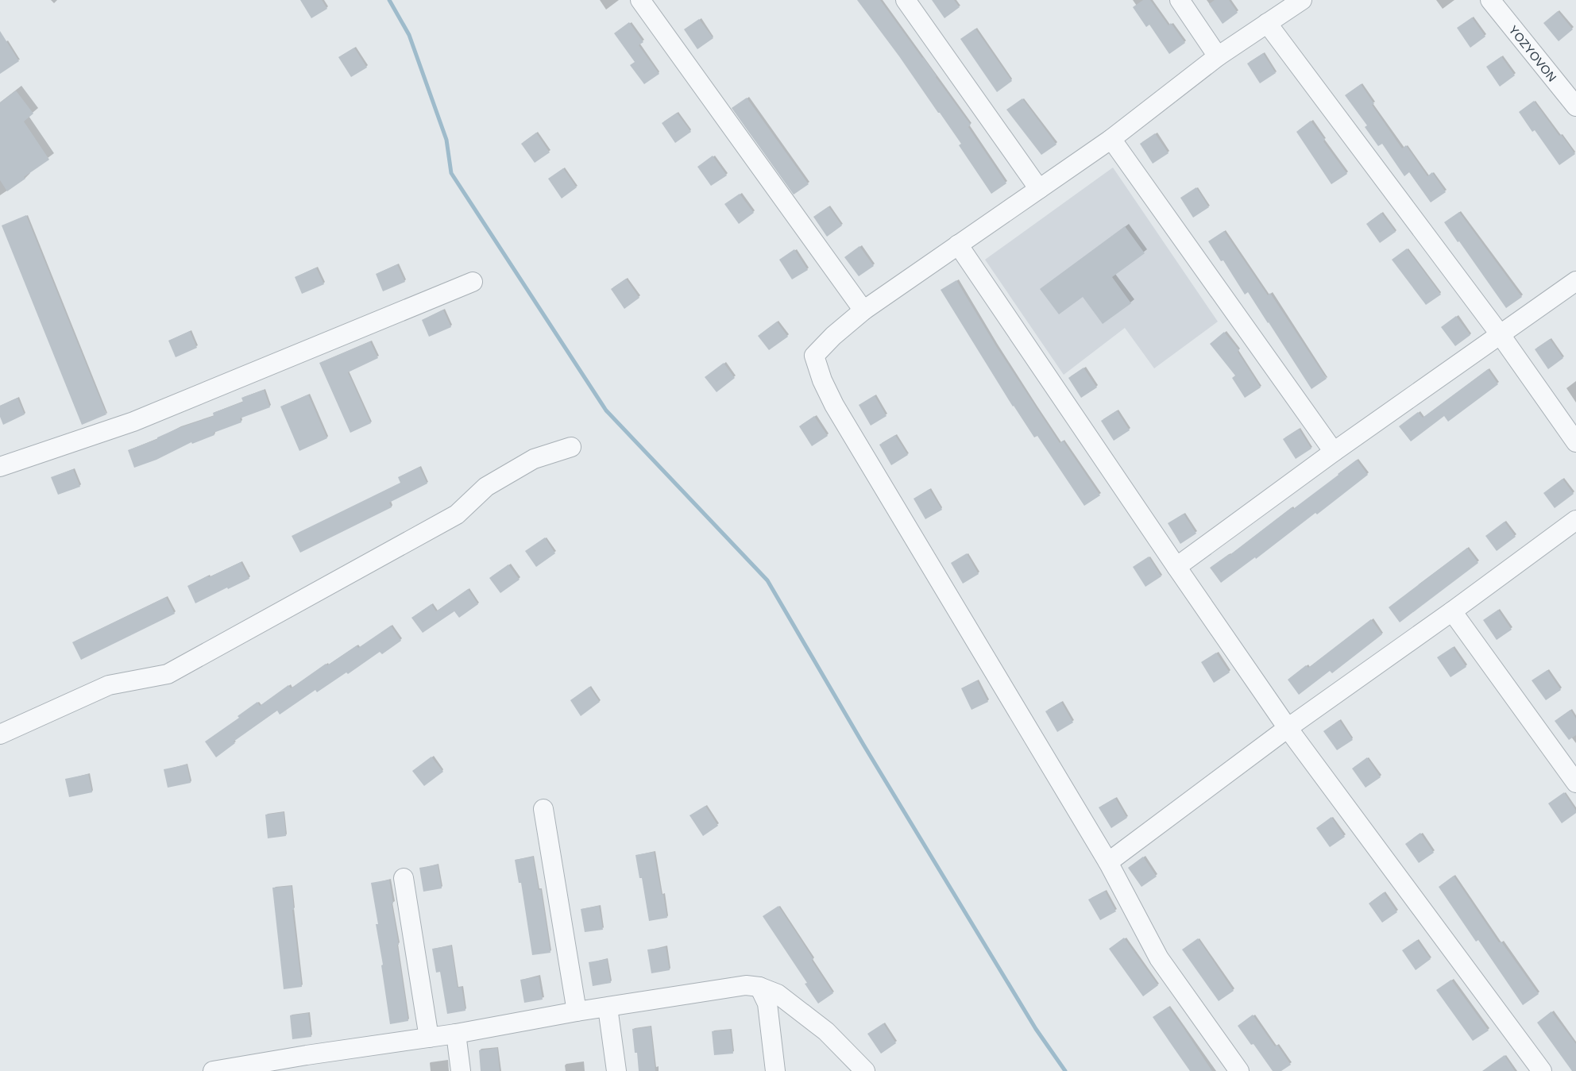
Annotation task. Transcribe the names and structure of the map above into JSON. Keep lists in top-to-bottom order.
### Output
{
  "streets": {
    "street": ["YOZYOVON"]
  }
}
